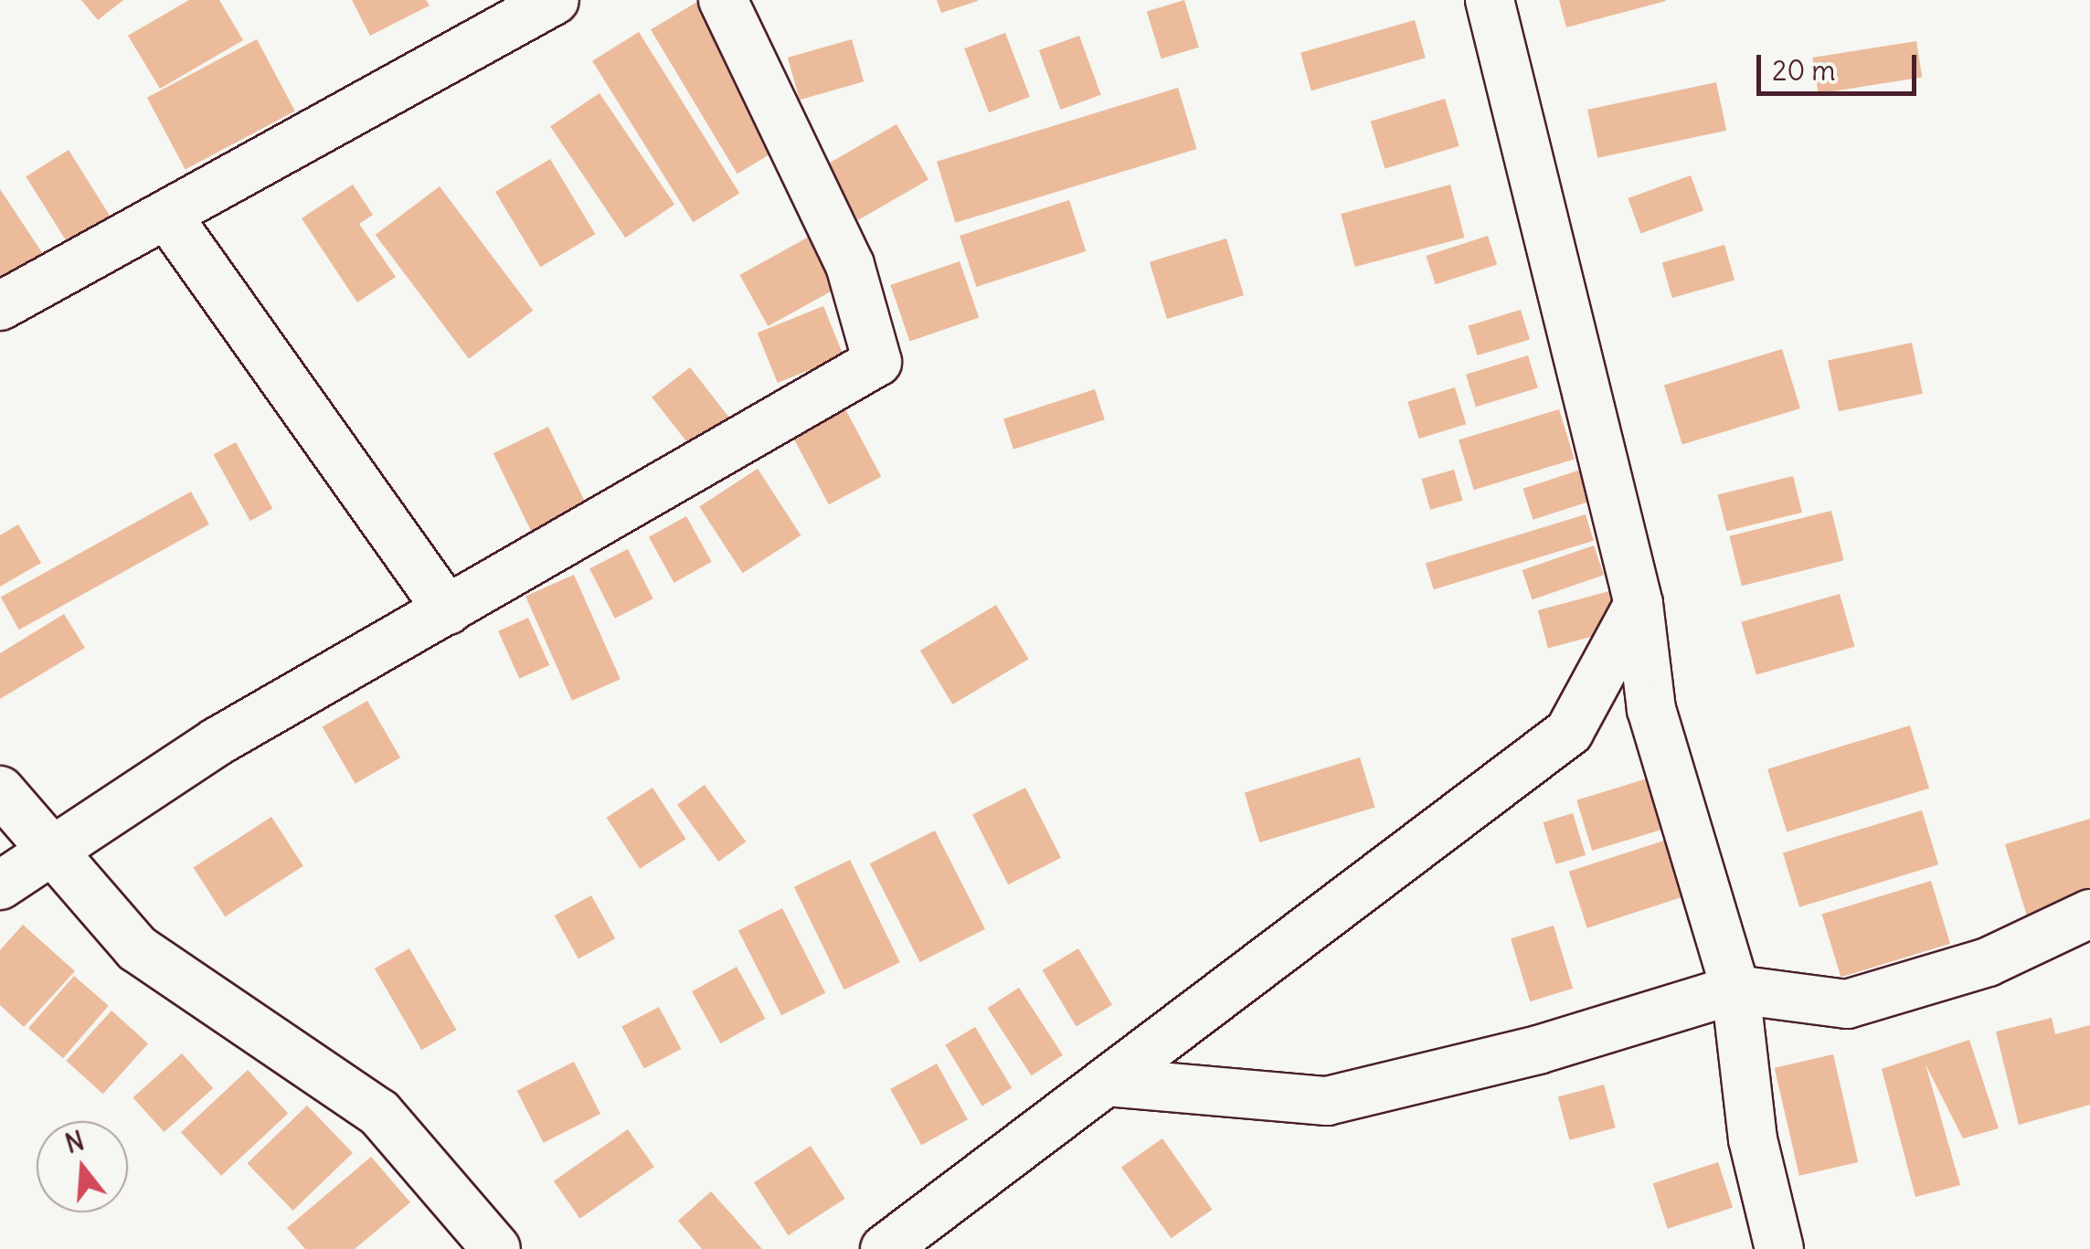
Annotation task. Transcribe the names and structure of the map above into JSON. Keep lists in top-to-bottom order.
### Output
{
  "scale_bar": "20 m",
  "north": "top"
}
